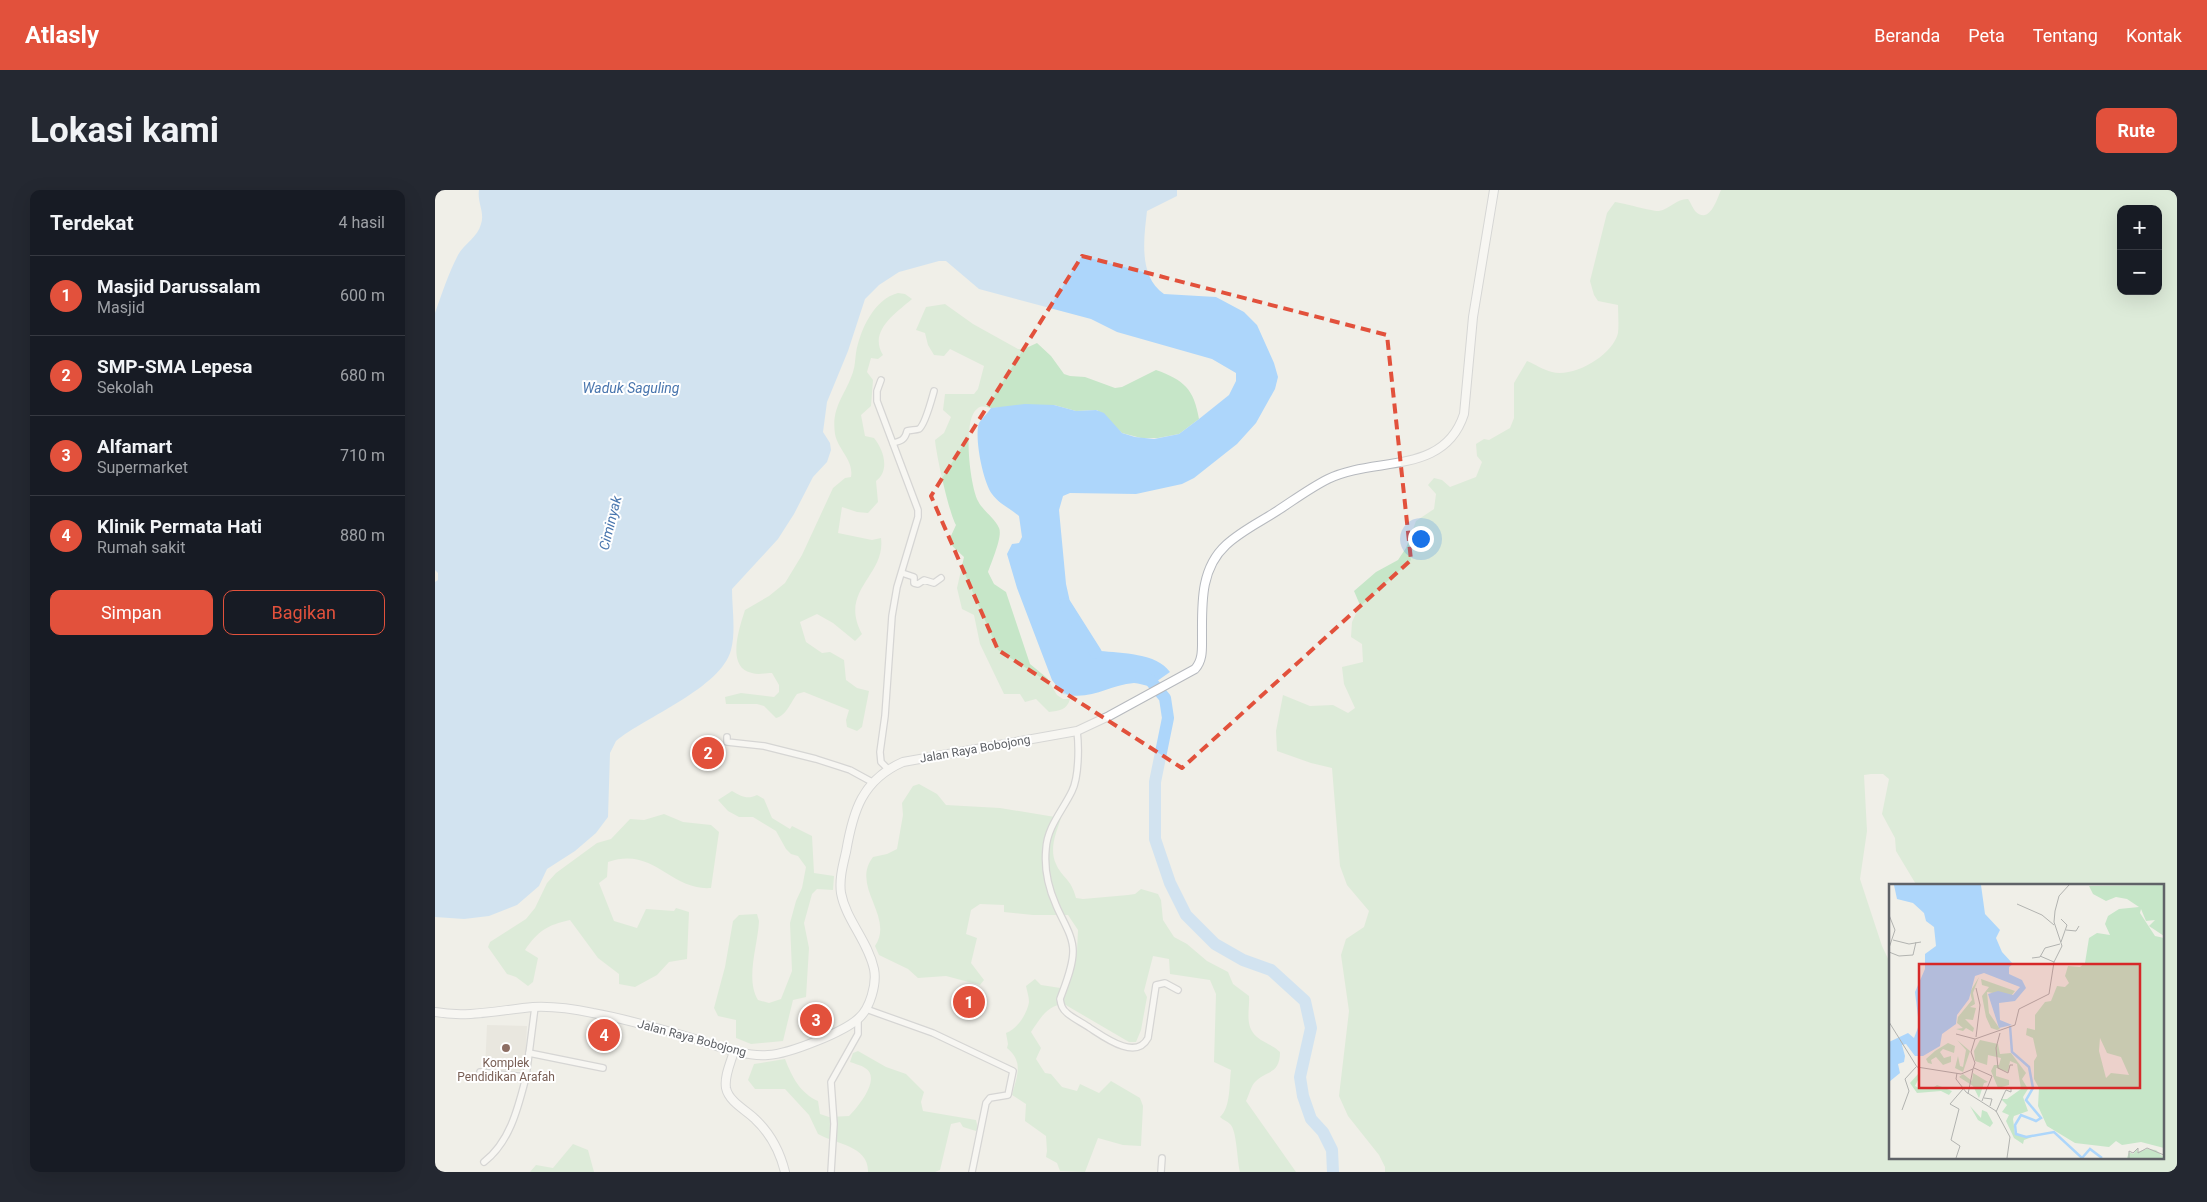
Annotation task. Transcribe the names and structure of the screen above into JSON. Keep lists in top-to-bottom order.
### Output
{
  "streets": {
    "main road": ["Jalan Raya Bobojong"]
  },
  "water": ["Waduk Saguling", "Ciminyak"],
  "places": ["Komplek Pendidikan Arafah"],
  "page": {
    "header": "Atlasly",
    "nav": [
      "Beranda",
      "Peta",
      "Tentang",
      "Kontak"
    ],
    "buttons": [
      "Rute",
      ["Simpan", "Bagikan"]
    ],
    "title": "Lokasi kami",
    "heading": ["Terdekat", "4 hasil"],
    "map_buttons": ["+", "−"],
    "list": [
      {
        "mark": "1",
        "name": "Masjid Darussalam",
        "note": "Masjid",
        "value": "600 m"
      },
      {
        "mark": "2",
        "name": "SMP-SMA Lepesa",
        "note": "Sekolah",
        "value": "680 m"
      },
      {
        "mark": "3",
        "name": "Alfamart",
        "note": "Supermarket",
        "value": "710 m"
      },
      {
        "mark": "4",
        "name": "Klinik Permata Hati",
        "note": "Rumah sakit",
        "value": "880 m"
      }
    ],
    "pins": [
      "2",
      "1",
      "3",
      "4"
    ]
  }
}
